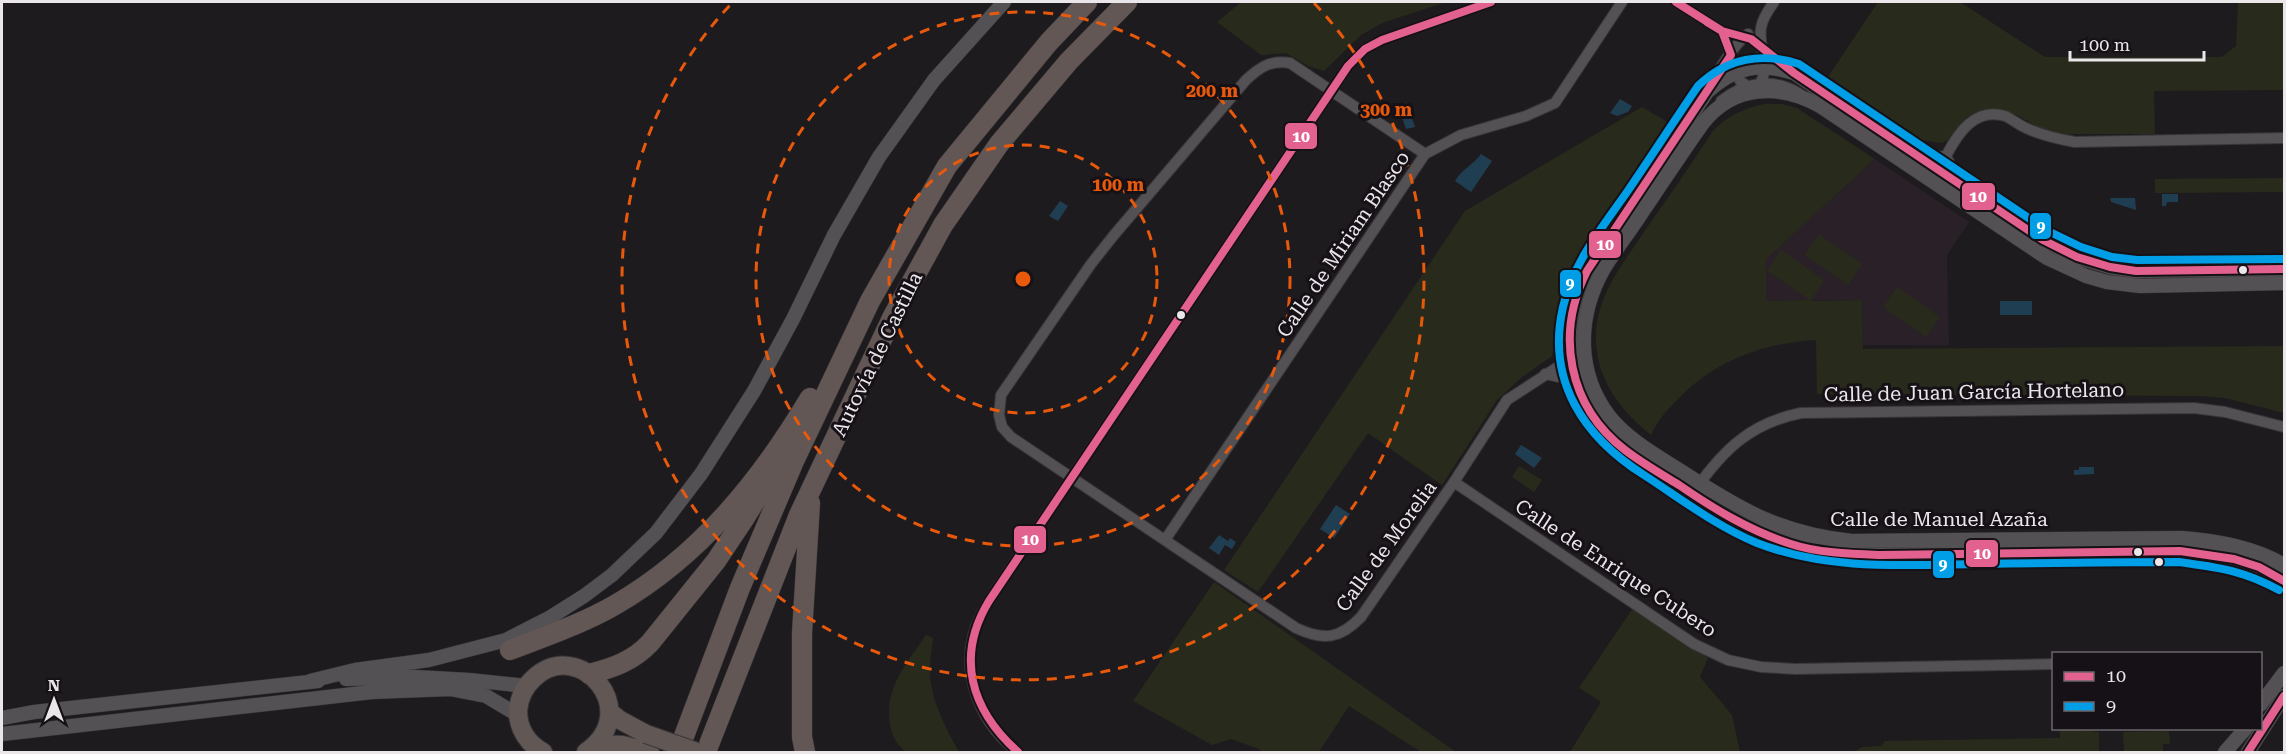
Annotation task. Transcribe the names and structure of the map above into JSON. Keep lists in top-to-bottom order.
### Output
{
  "streets": {
    "highway": ["Autovía de Castilla"],
    "street": [
      "Calle de Miriam Blasco",
      "Calle de Juan García Hortelano",
      "Calle de Manuel Azaña",
      "Calle de Morelia",
      "Calle de Enrique Cubero"
    ]
  },
  "crossings": [
    ["Calle de Miriam Blasco", "Calle de Morelia"],
    ["Calle de Juan García Hortelano", "Calle de Manuel Azaña"],
    ["Calle de Manuel Azaña", "Calle de Morelia"],
    ["Calle de Morelia", "Calle de Enrique Cubero"]
  ],
  "lines": ["transit line 10", "transit line 9"],
  "legend": ["10", "9"],
  "scale_bar": "100 m",
  "north": "top",
  "rings": ["200 m", "300 m", "100 m"]
}
